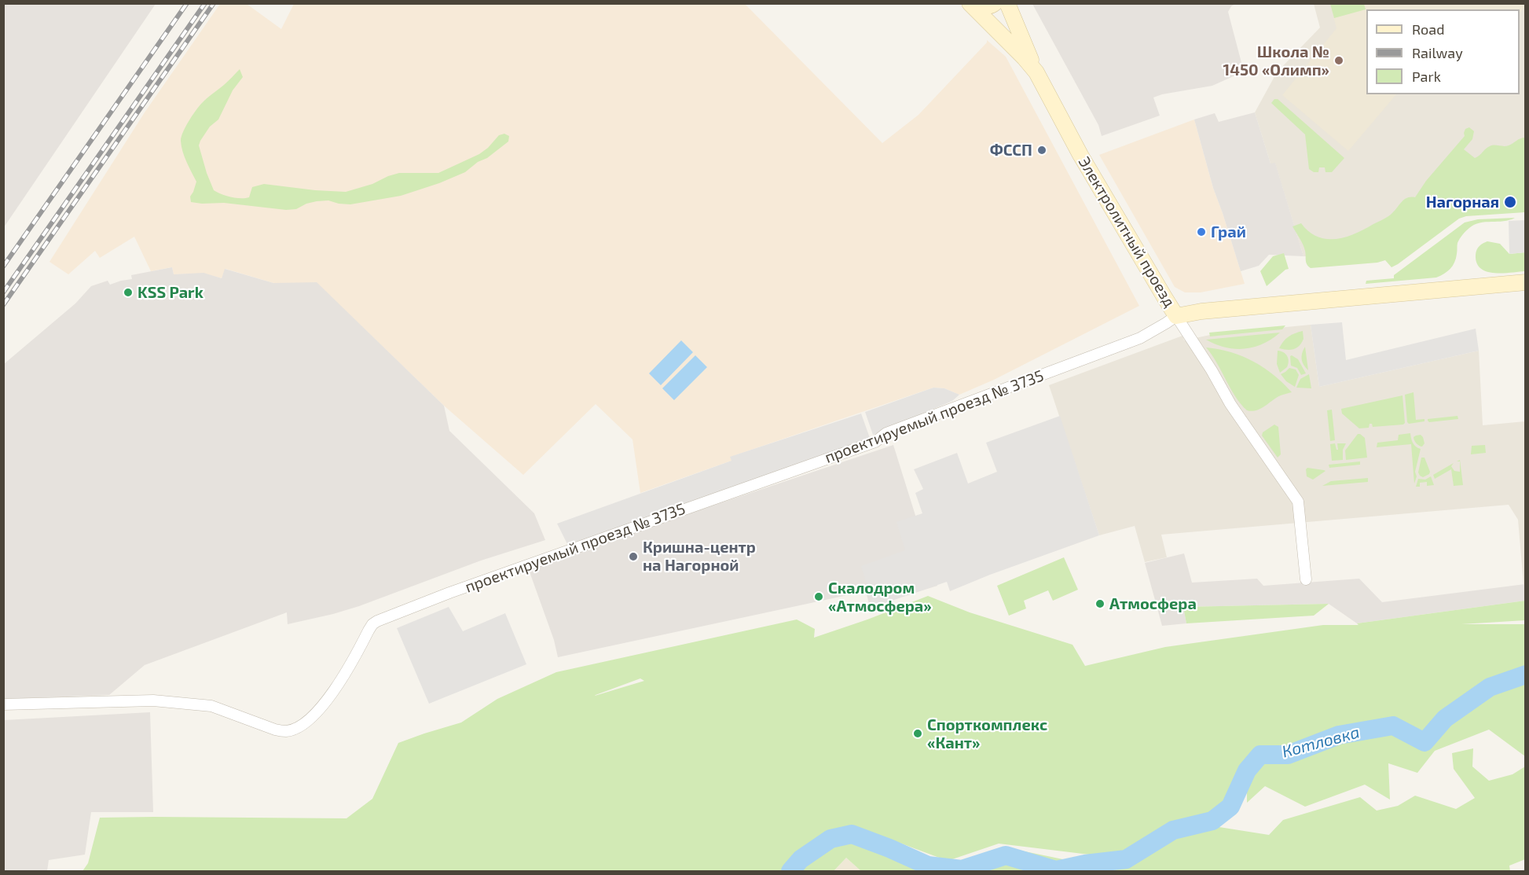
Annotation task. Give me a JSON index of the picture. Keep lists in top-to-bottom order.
{
  "streets": {
    "street": ["Электролитный проезд", "проектируемый проезд № 3735"]
  },
  "crossings": [
    ["Электролитный проезд", "проектируемый проезд № 3735"]
  ],
  "water": ["Котловка"],
  "places": [
    "Школа № 1450 «Олимп»",
    "ФССП",
    "Нагорная",
    "Грай",
    "KSS Park",
    "Кришна-центр на Нагорной",
    "Скалодром «Атмосфера»",
    "Атмосфера",
    "Спорткомплекс «Кант»"
  ],
  "legend": ["Road", "Railway", "Park"]
}
